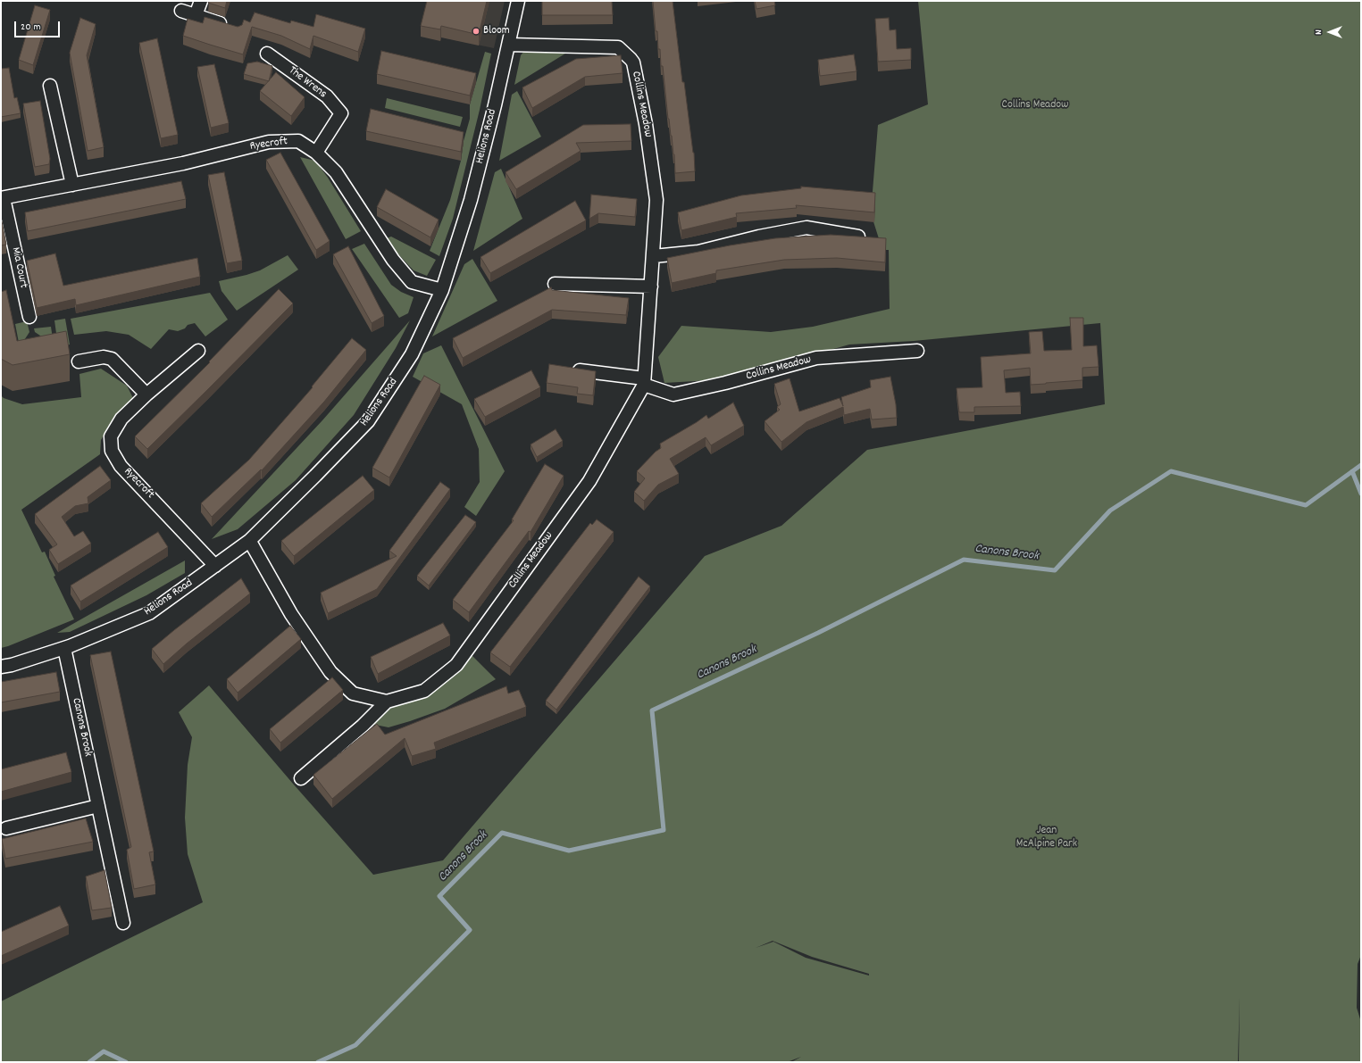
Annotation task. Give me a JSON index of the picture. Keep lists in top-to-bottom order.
{
  "streets": {
    "street": [
      "The Wrens",
      "Collins Meadow",
      "Helions Road",
      "Ryecroft",
      "Mia Court",
      "Canons Brook"
    ]
  },
  "crossings": [
    ["The Wrens", "Ryecroft"],
    ["Collins Meadow", "Helions Road"],
    ["Helions Road", "Ryecroft"],
    ["Helions Road", "Canons Brook"],
    ["Ryecroft", "Mia Court"]
  ],
  "water": ["Canons Brook"],
  "parks": ["Collins Meadow", "Jean McAlpine Park"],
  "places": ["Bloom"],
  "scale_bar": "20 m",
  "north": "left"
}
